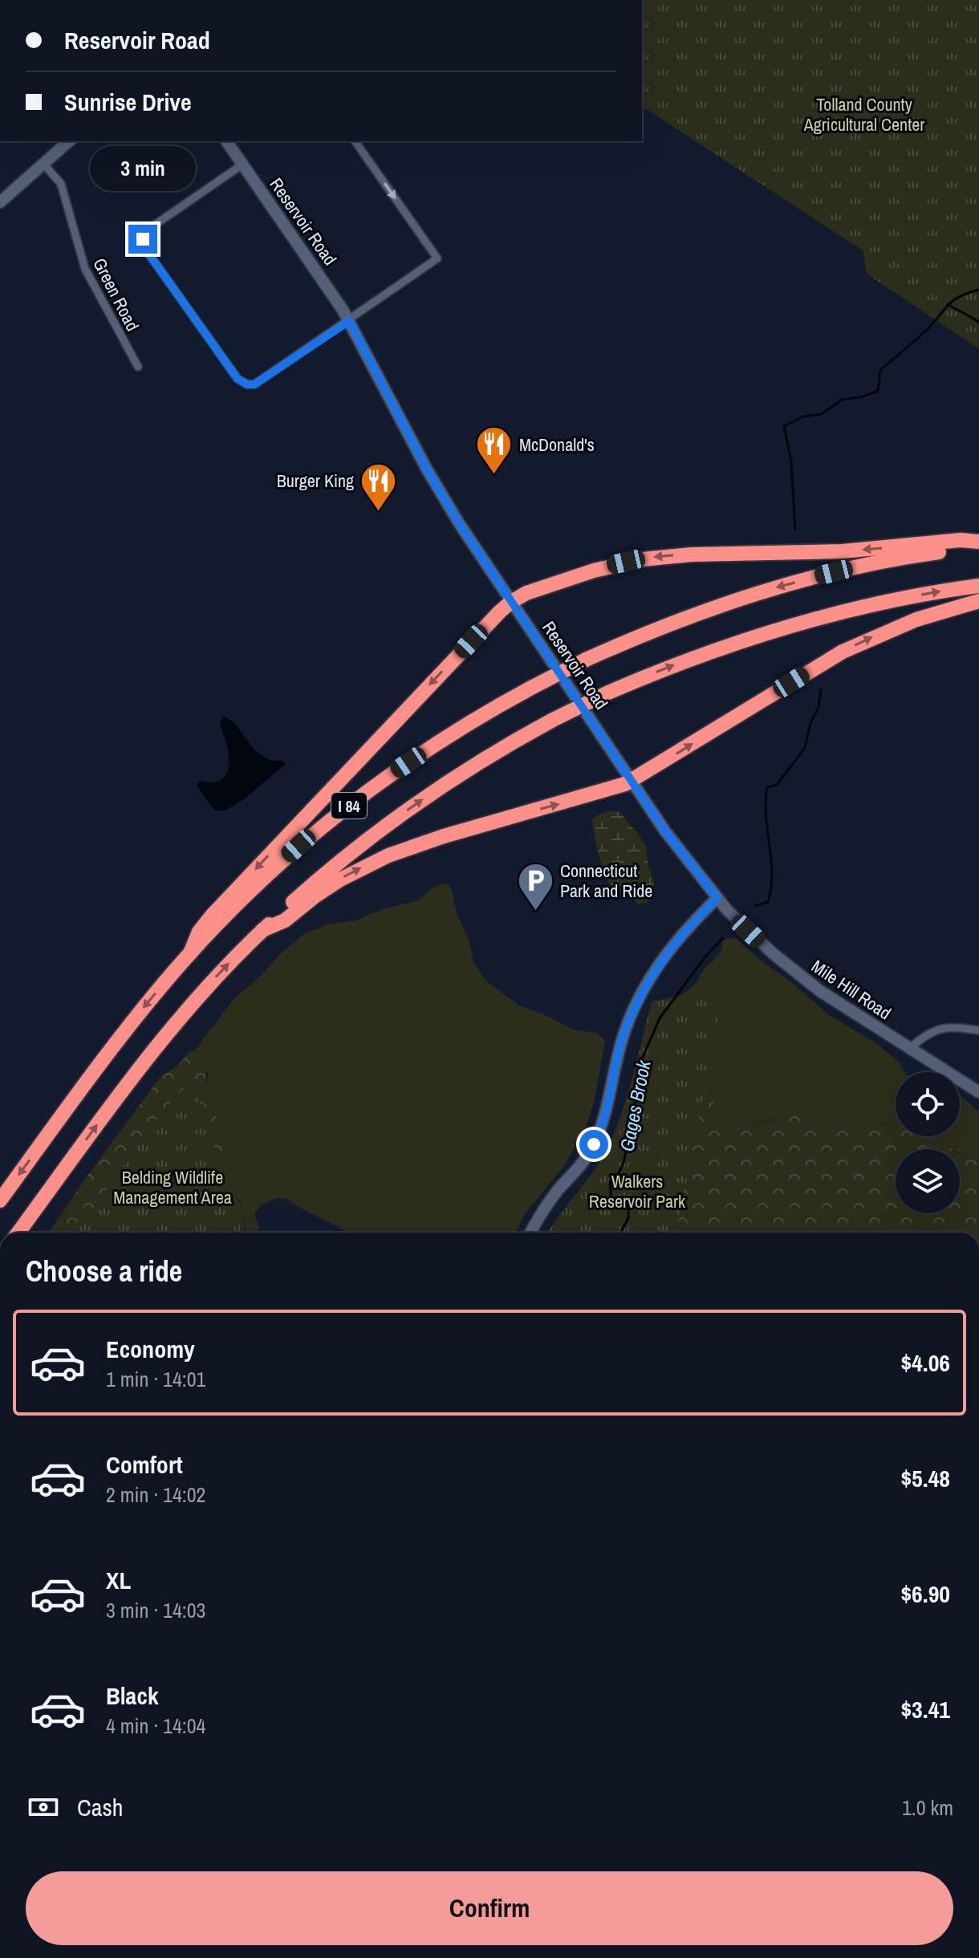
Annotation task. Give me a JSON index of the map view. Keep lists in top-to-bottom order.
{
  "streets": {
    "highway": ["I 84"],
    "main road": ["Reservoir Road", "Mile Hill Road"],
    "street": ["Green Road"]
  },
  "crossings": [
    ["Reservoir Road", "Mile Hill Road"]
  ],
  "water": ["Gages Brook"],
  "parks": ["Tolland County Agricultural Center", "Belding Wildlife Management Area", "Walkers Reservoir Park"],
  "places": {
    "restaurant": ["McDonald's", "Burger King"],
    "parking": ["Connecticut Park and Ride"]
  },
  "page": {
    "banner": ["Reservoir Road", "Sunrise Drive"],
    "bubble": "3 min",
    "heading": "Choose a ride",
    "list": [
      {
        "name": "Economy",
        "note": "1 min · 14:01",
        "value": "$4.06"
      },
      {
        "name": "Comfort",
        "note": "2 min · 14:02",
        "value": "$5.48"
      },
      {
        "name": "XL",
        "note": "3 min · 14:03",
        "value": "$6.90"
      },
      {
        "name": "Black",
        "note": "4 min · 14:04",
        "value": "$3.41"
      }
    ],
    "pay": ["Cash", "1.0 km"],
    "buttons": "Confirm"
  }
}
